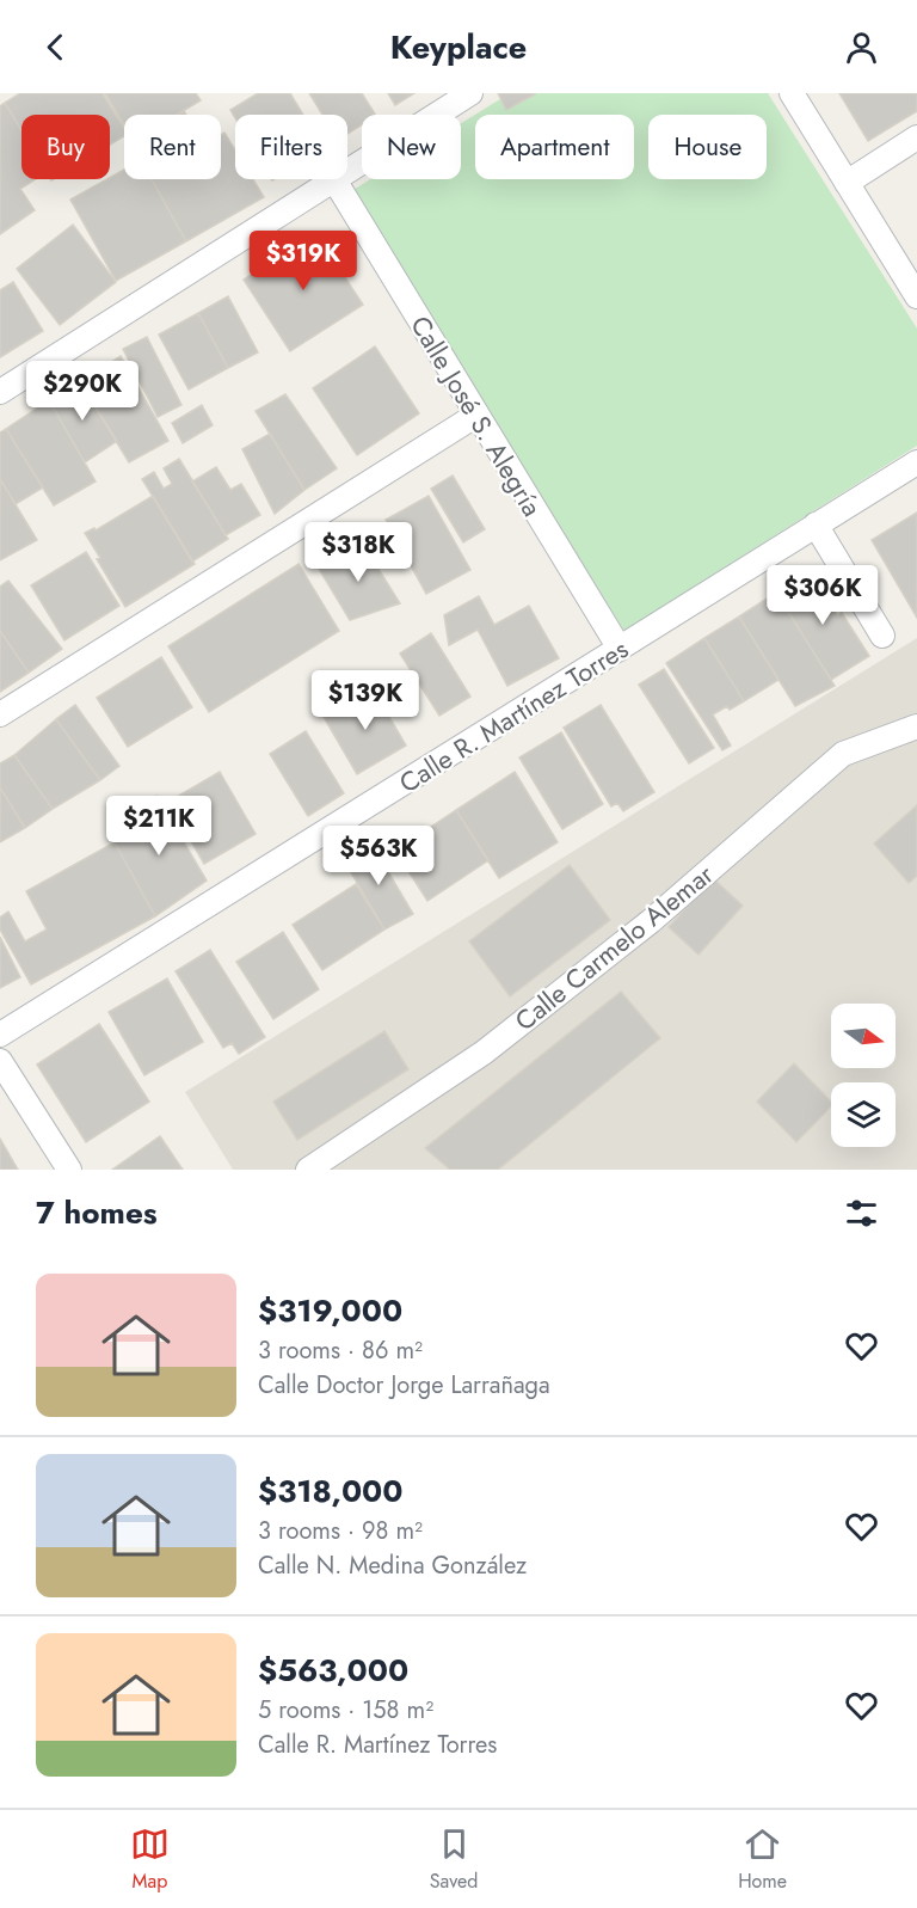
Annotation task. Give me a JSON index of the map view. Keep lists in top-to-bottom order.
{
  "streets": {
    "street": ["Calle José S. Alegría", "Calle R. Martínez Torres", "Calle Carmelo Alemar"]
  },
  "crossings": [
    ["Calle José S. Alegría", "Calle R. Martínez Torres"]
  ],
  "north": "right",
  "page": {
    "header": "Keyplace",
    "chip": [
      "Buy",
      "Rent",
      "Filters",
      "New",
      "Apartment",
      "House"
    ],
    "price": [
      "$319K",
      "$290K",
      "$318K",
      "$306K",
      "$139K",
      "$211K",
      "$563K"
    ],
    "heading": "7 homes",
    "list": [
      {
        "name": "$319,000",
        "note": "3 rooms · 86 m² · Calle Doctor Jorge Larrañaga"
      },
      {
        "name": "$318,000",
        "note": "3 rooms · 98 m² · Calle N. Medina González"
      },
      {
        "name": "$563,000",
        "note": "5 rooms · 158 m² · Calle R. Martínez Torres"
      }
    ],
    "tabs": ["Map", "Saved", "Home"]
  }
}
